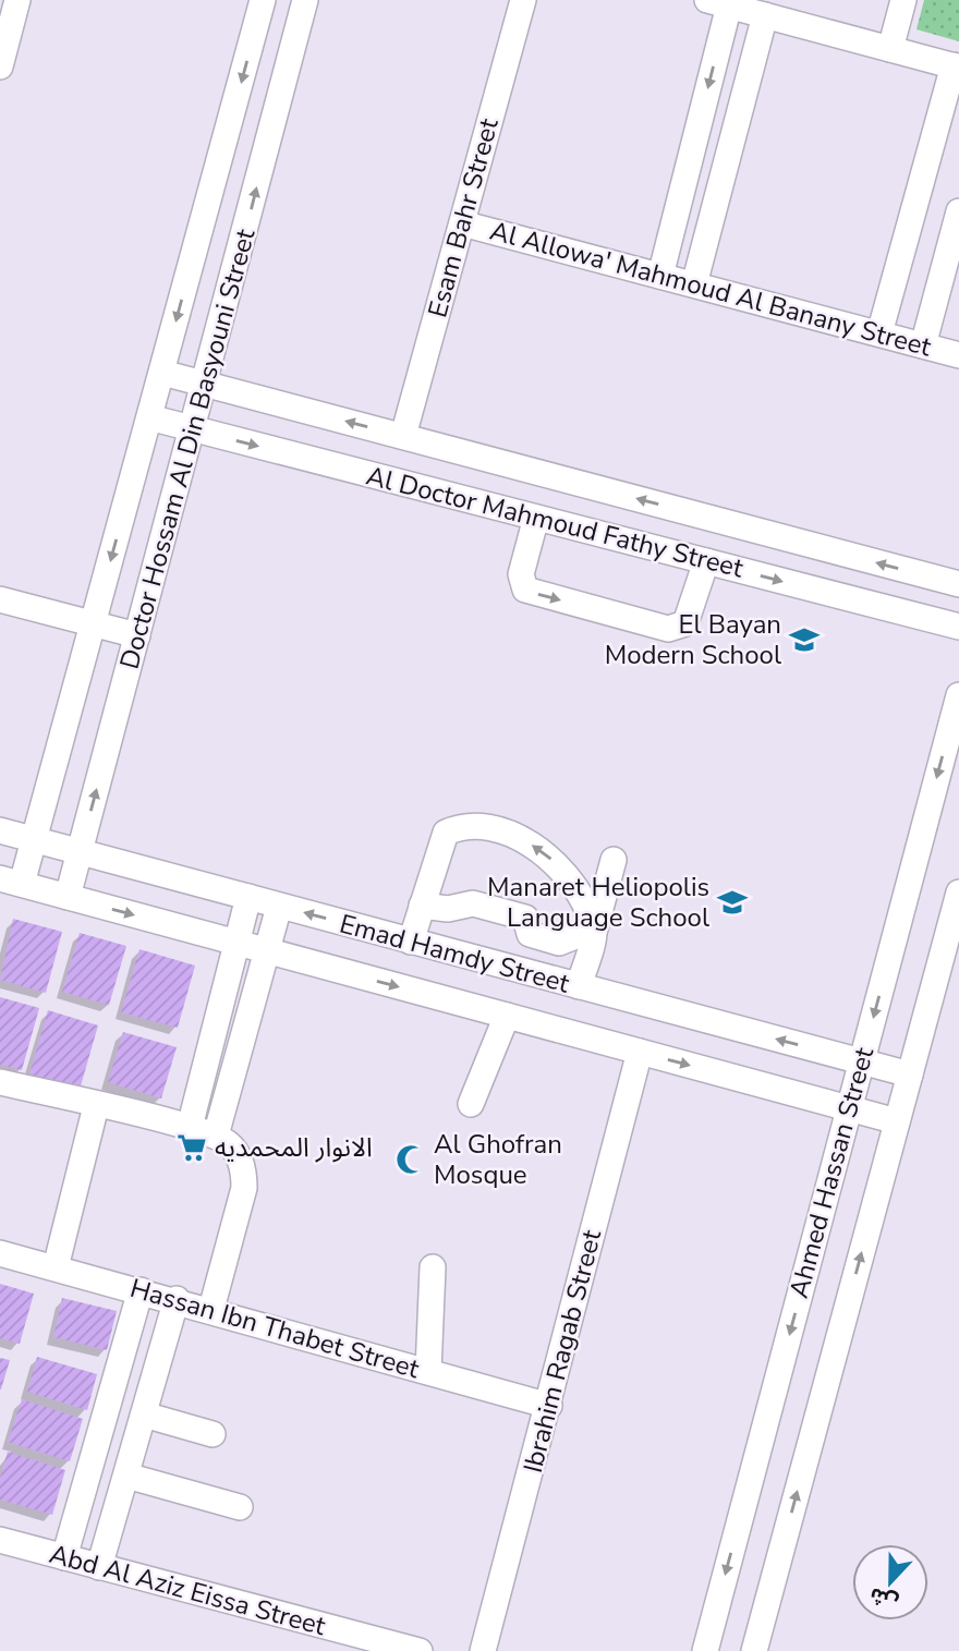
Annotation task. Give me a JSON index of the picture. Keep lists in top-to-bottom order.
{
  "streets": {
    "street": [
      "Esam Bahr Street",
      "Al Allowa' Mahmoud Al Banany Street",
      "Doctor Hossam Al Din Basyouni Street",
      "Al Doctor Mahmoud Fathy Street",
      "Emad Hamdy Street",
      "Ahmed Hassan Street",
      "Hassan Ibn Thabet Street",
      "Ibrahim Ragab Street",
      "Abd Al Aziz Eissa Street"
    ]
  },
  "crossings": [
    ["Esam Bahr Street", "Al Allowa' Mahmoud Al Banany Street"],
    ["Esam Bahr Street", "Al Doctor Mahmoud Fathy Street"],
    ["Doctor Hossam Al Din Basyouni Street", "Al Doctor Mahmoud Fathy Street"],
    ["Doctor Hossam Al Din Basyouni Street", "Emad Hamdy Street"],
    ["Emad Hamdy Street", "Ahmed Hassan Street"],
    ["Emad Hamdy Street", "Ibrahim Ragab Street"],
    ["Hassan Ibn Thabet Street", "Ibrahim Ragab Street"]
  ],
  "places": {
    "school or university": ["El Bayan Modern School", "Manaret Heliopolis Language School"],
    "supermarket": ["الانوار المحمديه"],
    "mosque": ["Al Ghofran Mosque"]
  },
  "north": "bottom"
}
